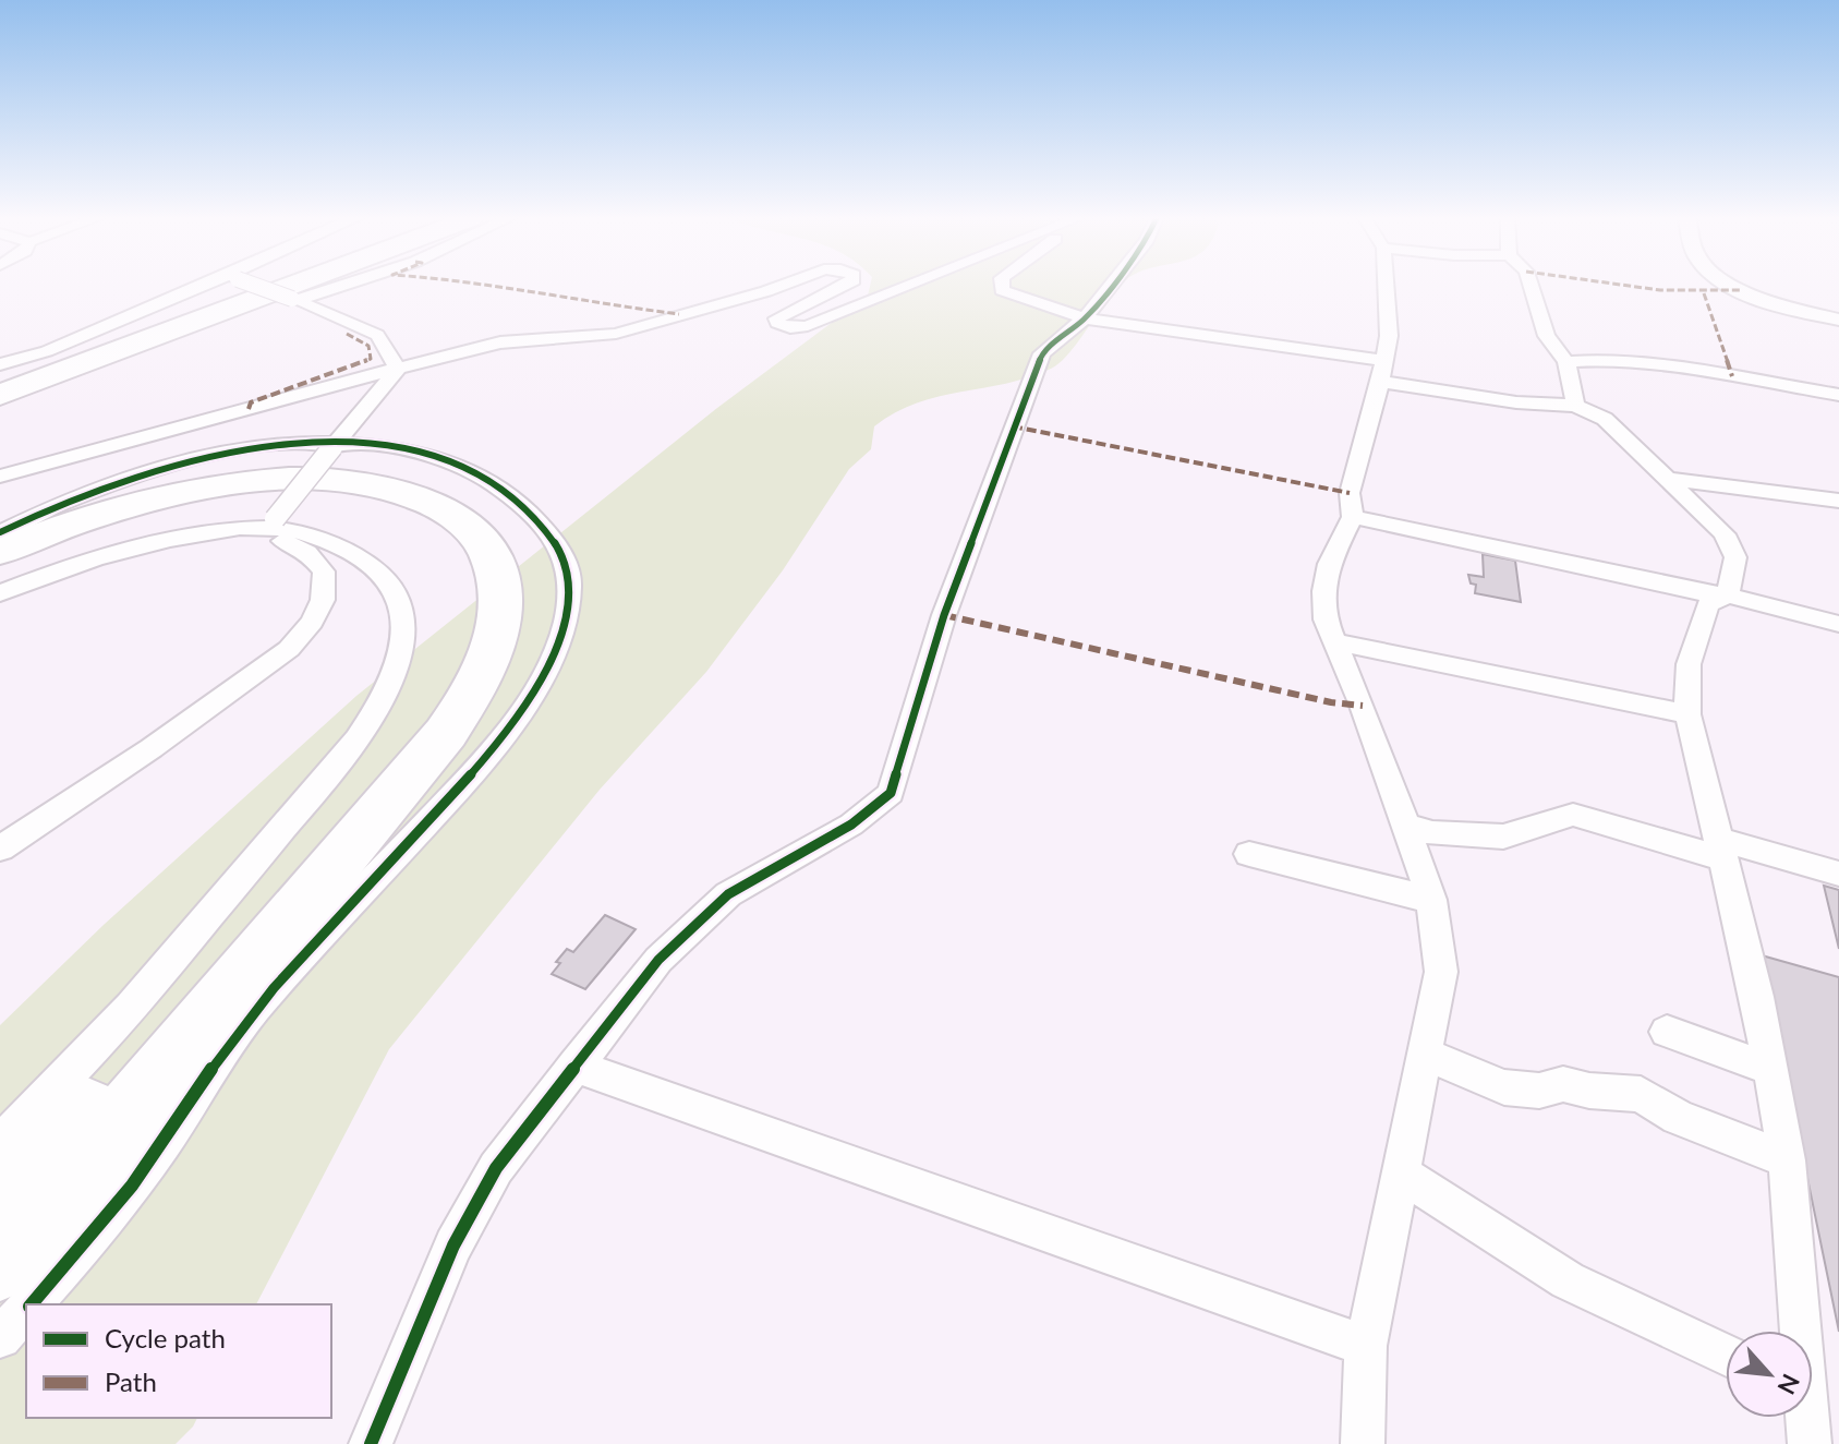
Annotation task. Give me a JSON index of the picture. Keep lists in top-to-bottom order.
{
  "legend": ["Cycle path", "Path"],
  "north": "bottom right"
}
